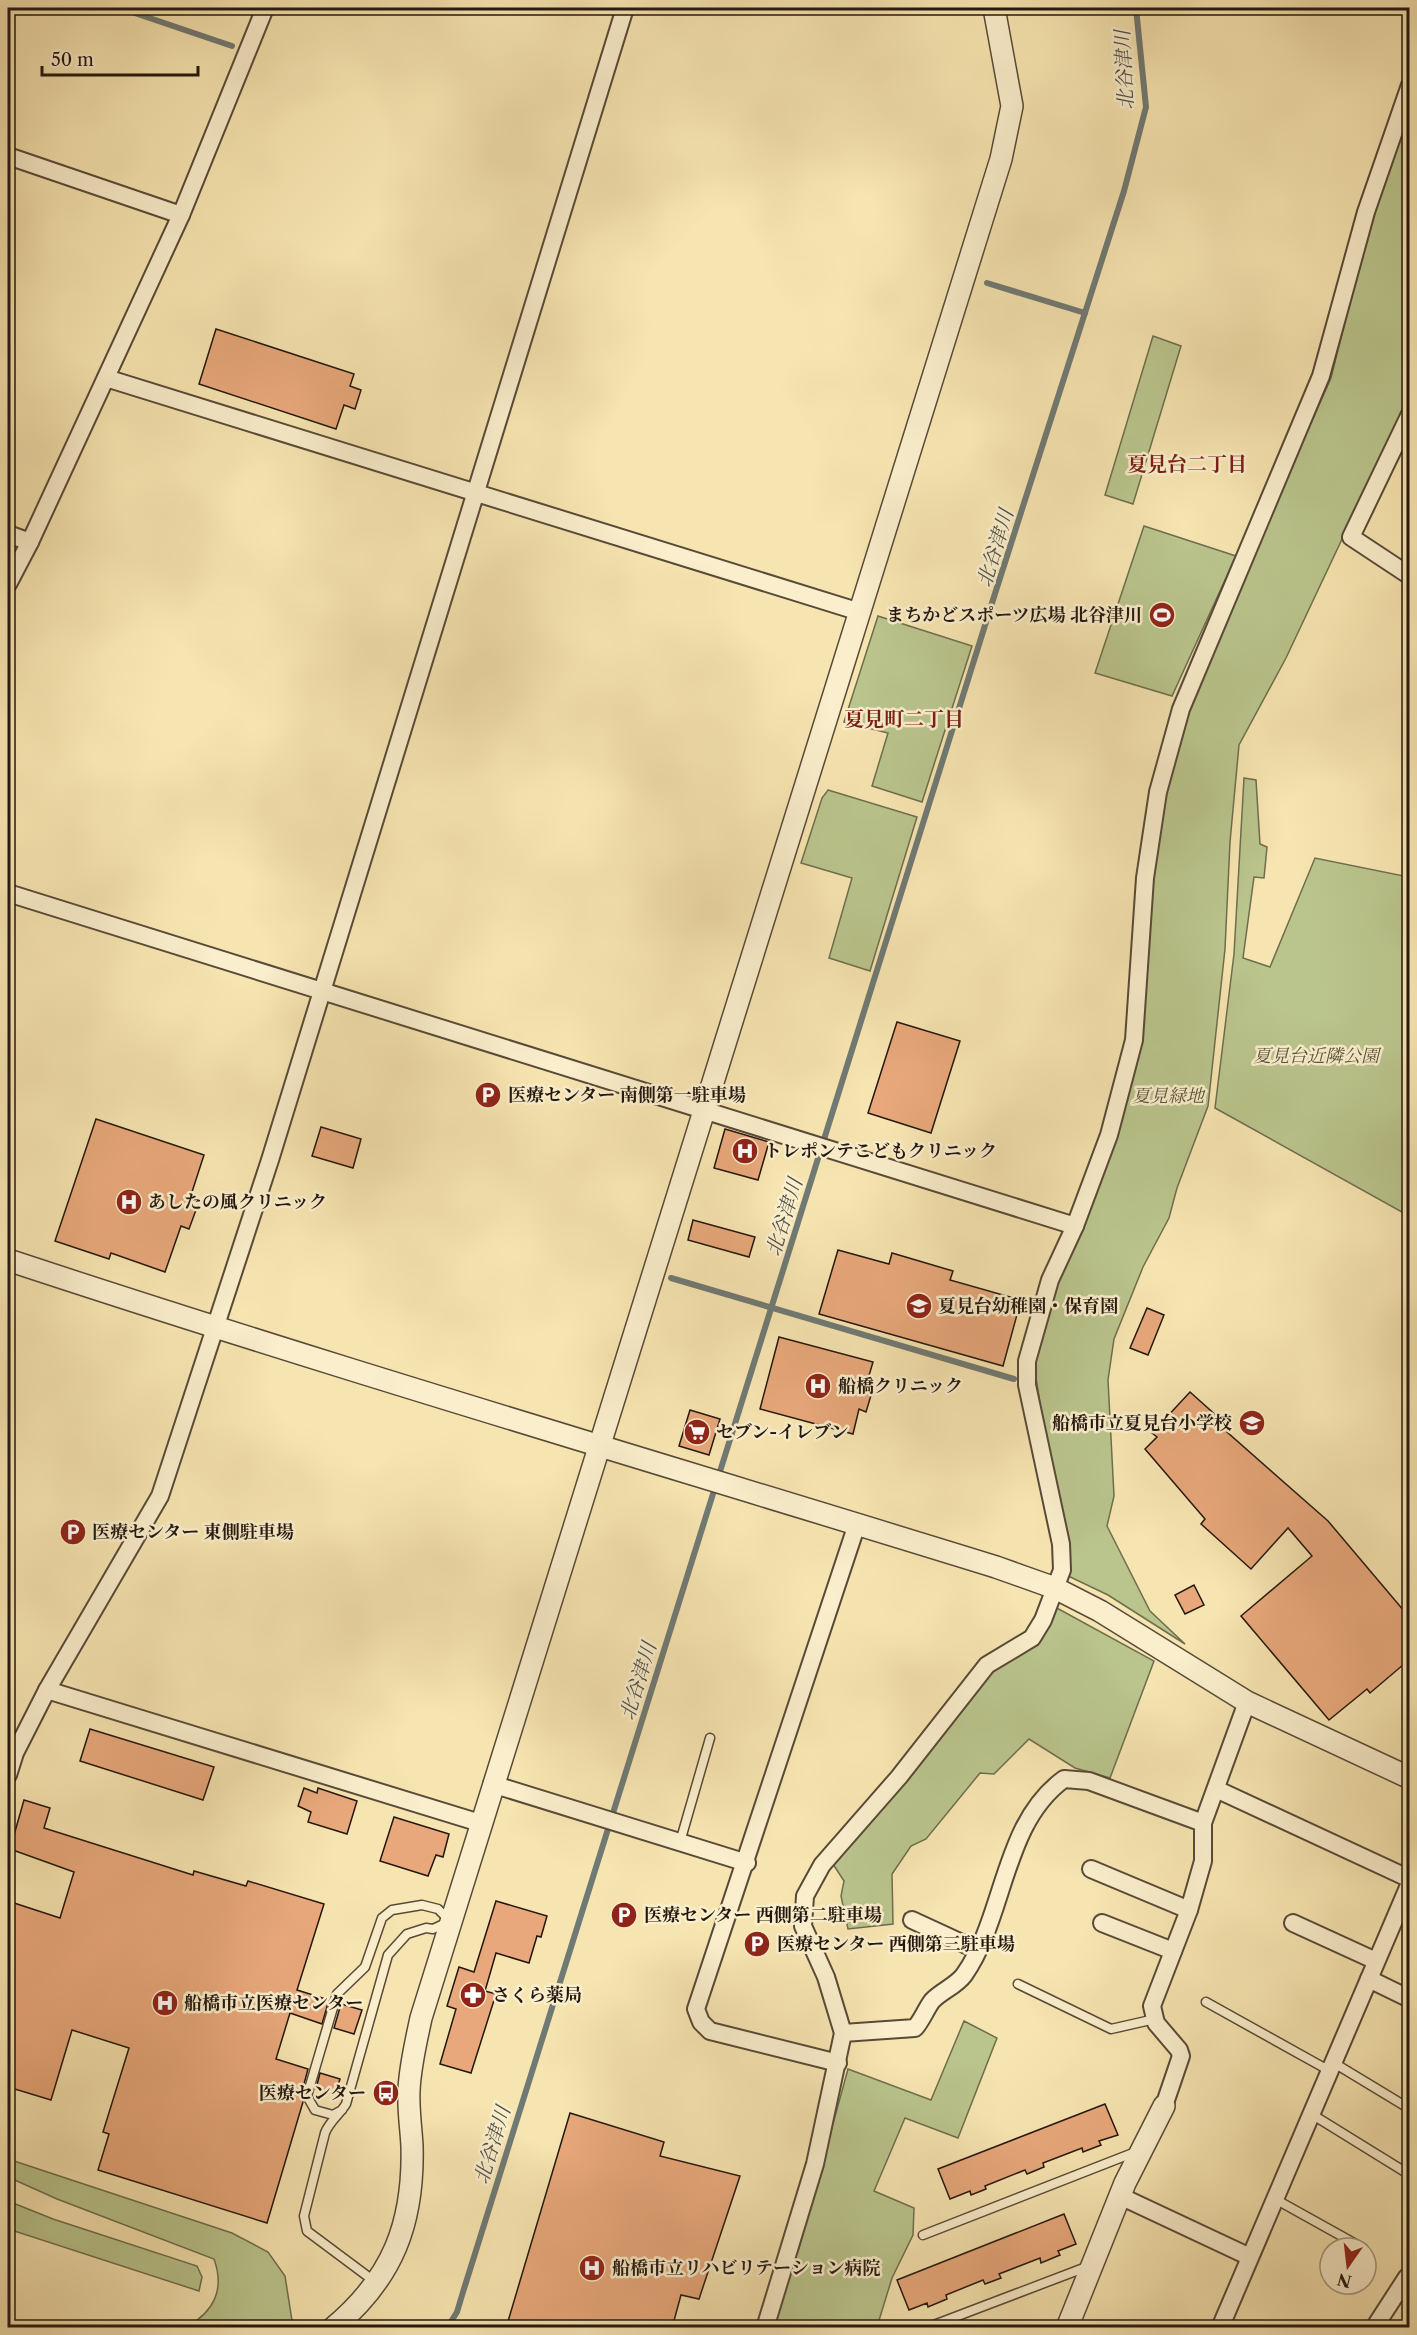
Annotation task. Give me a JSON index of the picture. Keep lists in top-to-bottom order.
{
  "districts": ["夏見台二丁目", "夏見町二丁目"],
  "water": ["北谷津川"],
  "parks": ["夏見台近隣公園", "夏見緑地"],
  "places": {
    "sports": ["まちかどスポーツ広場 北谷津川"],
    "parking": [
      "医療センター 南側第一駐車場",
      "医療センター 東側駐車場",
      "医療センター 西側第二駐車場",
      "医療センター 西側第三駐車場"
    ],
    "hospital": [
      "トレポンテこどもクリニック",
      "あしたの風クリニック",
      "船橋クリニック",
      "船橋市立医療センター",
      "船橋市立リハビリテーション病院"
    ],
    "school or university": ["夏見台幼稚園・保育園", "船橋市立夏見台小学校"],
    "supermarket": ["セブン-イレブン"],
    "pharmacy": ["さくら薬局"],
    "bus stop": ["医療センター"]
  },
  "scale_bar": "50 m",
  "north": "bottom"
}
